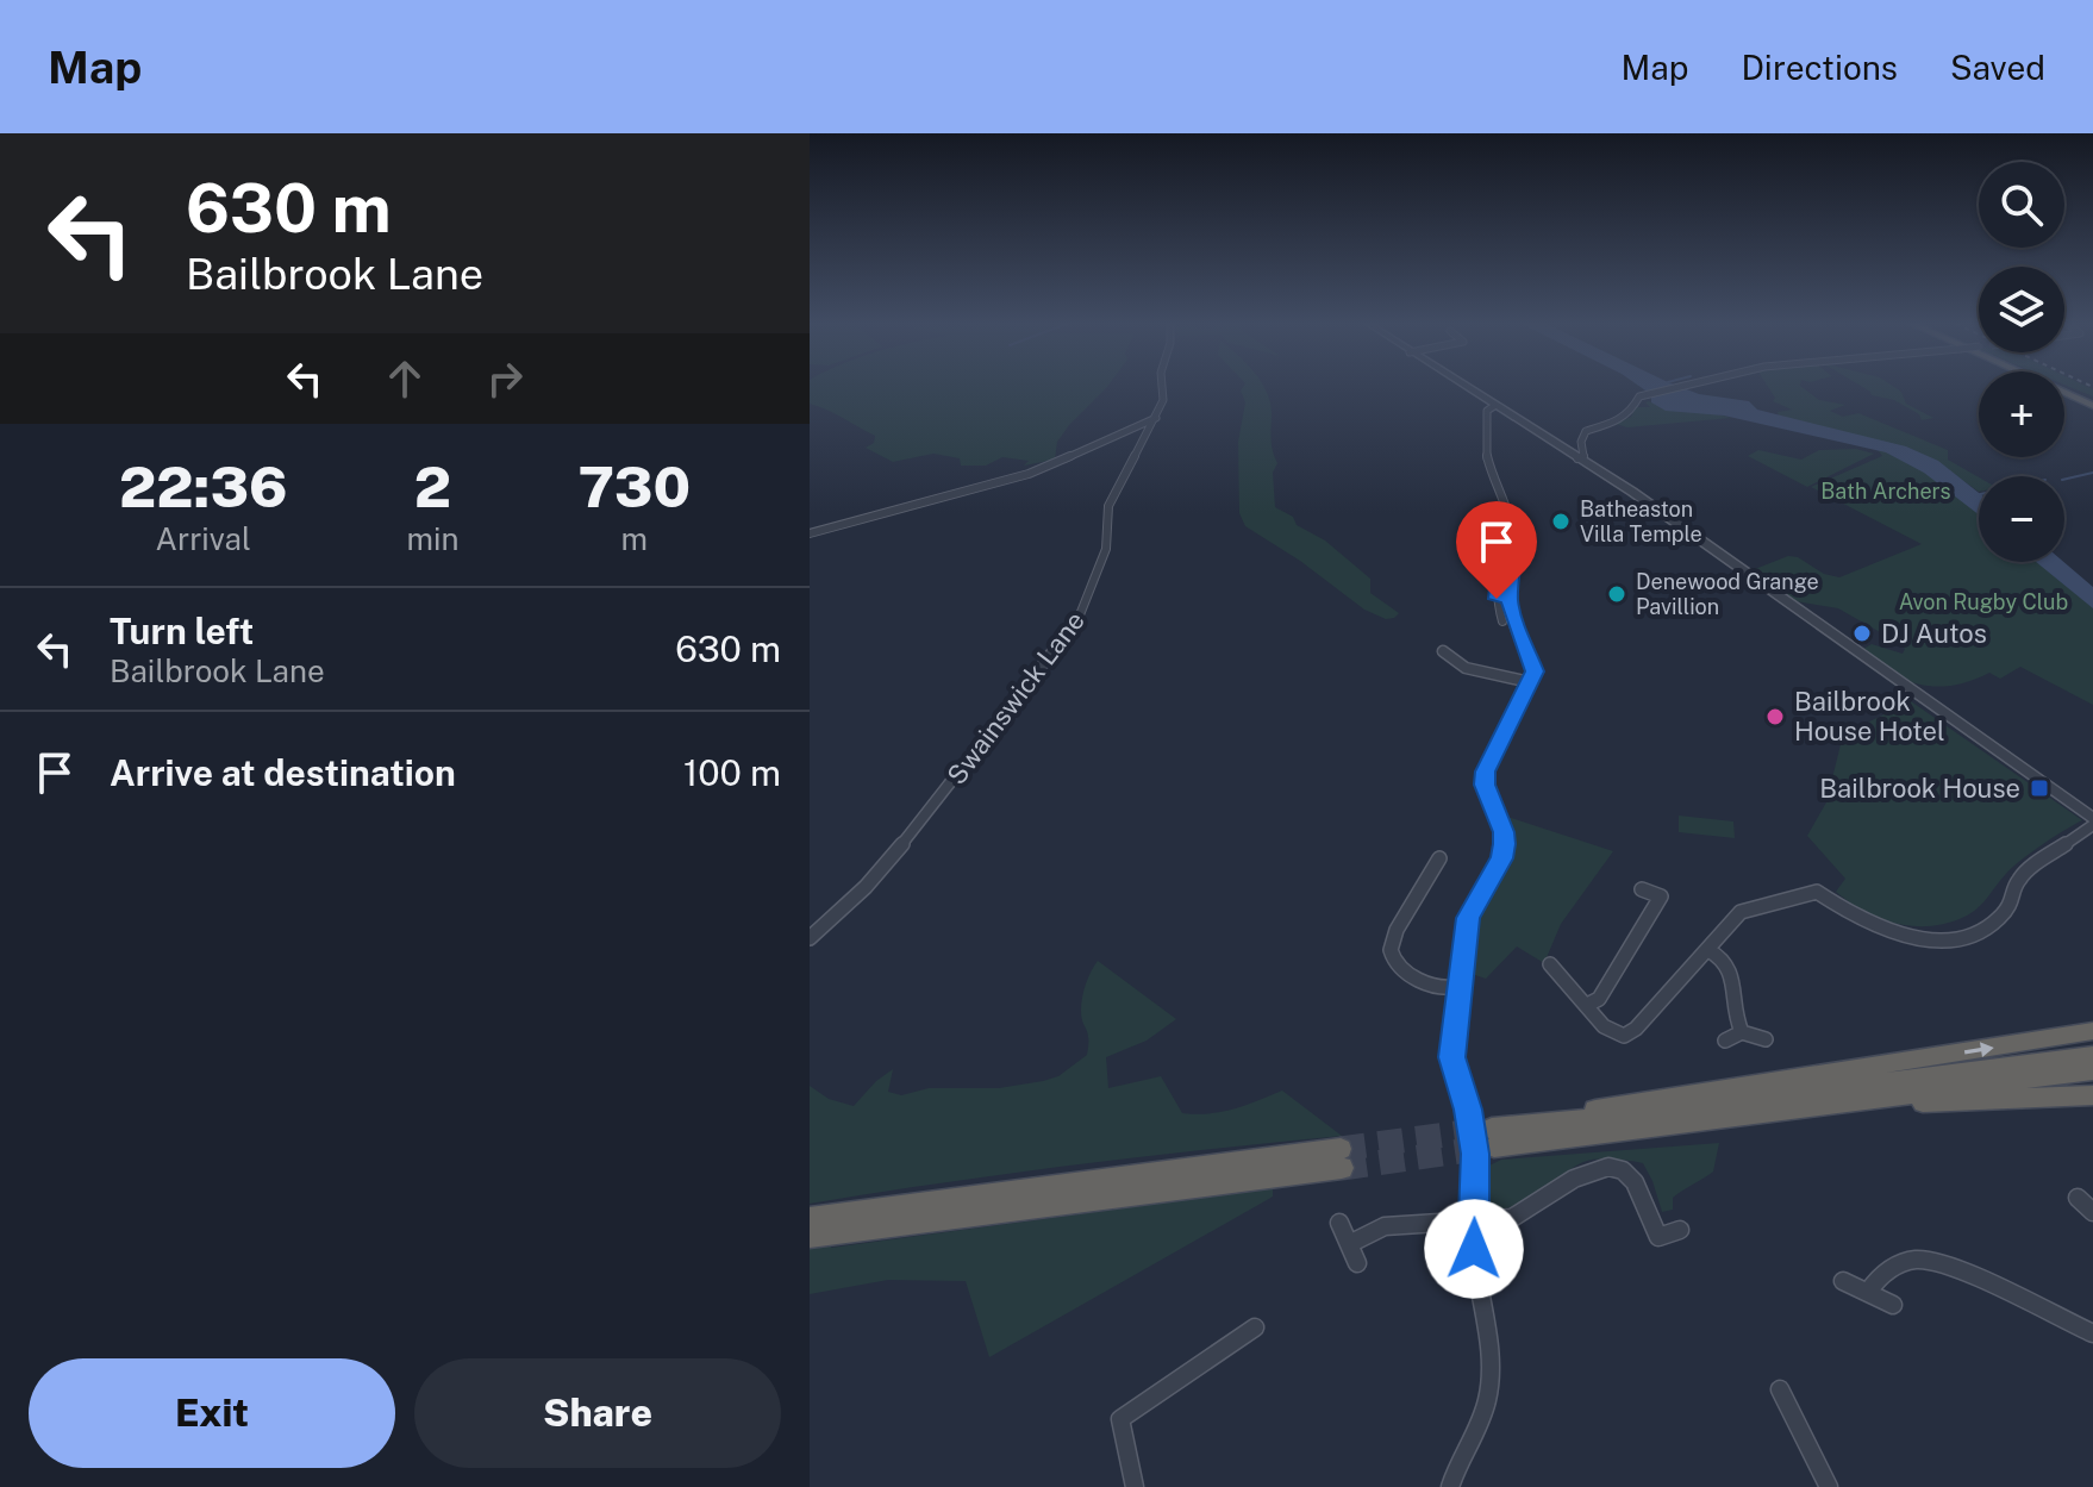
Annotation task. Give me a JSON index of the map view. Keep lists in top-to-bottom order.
{
  "streets": {
    "street": ["Swainswick Lane"]
  },
  "parks": ["Bath Archers", "Avon Rugby Club"],
  "places": {
    "other": [
      "Batheaston Villa Temple",
      "Denewood Grange Pavillion",
      "DJ Autos",
      "Bailbrook House Hotel"
    ],
    "transit": ["Bailbrook House"]
  },
  "page": {
    "header": "Map",
    "nav": ["Map", "Directions", "Saved"],
    "turn": ["630 m", "Bailbrook Lane"],
    "map_buttons": ["+", "−"],
    "eta": [
      "22:36",
      "Arrival",
      "2",
      "min",
      "730",
      "m"
    ],
    "list": [
      {
        "name": "Turn left",
        "note": "Bailbrook Lane",
        "value": "630 m"
      },
      {
        "name": "Arrive at destination",
        "value": "100 m"
      }
    ],
    "buttons": ["Exit", "Share"]
  }
}
